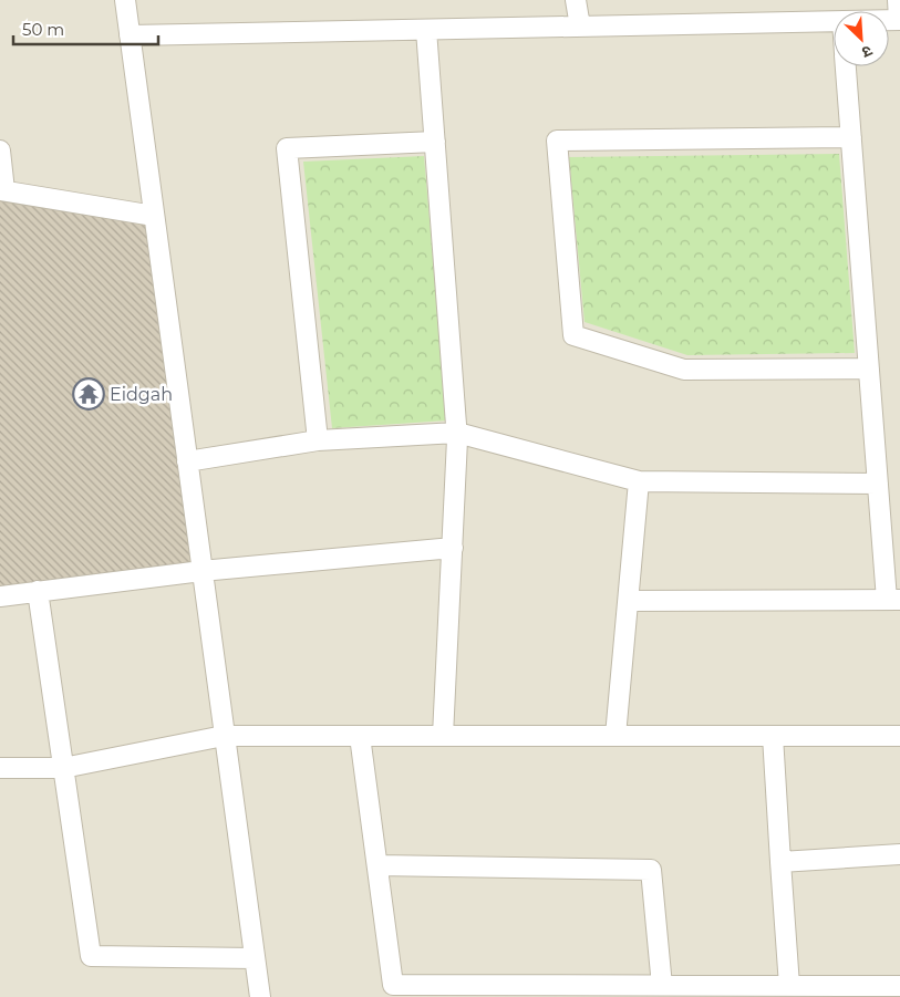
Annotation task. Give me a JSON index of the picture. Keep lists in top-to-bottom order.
{
  "places": {
    "temple": ["Eidgah"]
  },
  "scale_bar": "50 m",
  "north": "bottom right"
}
